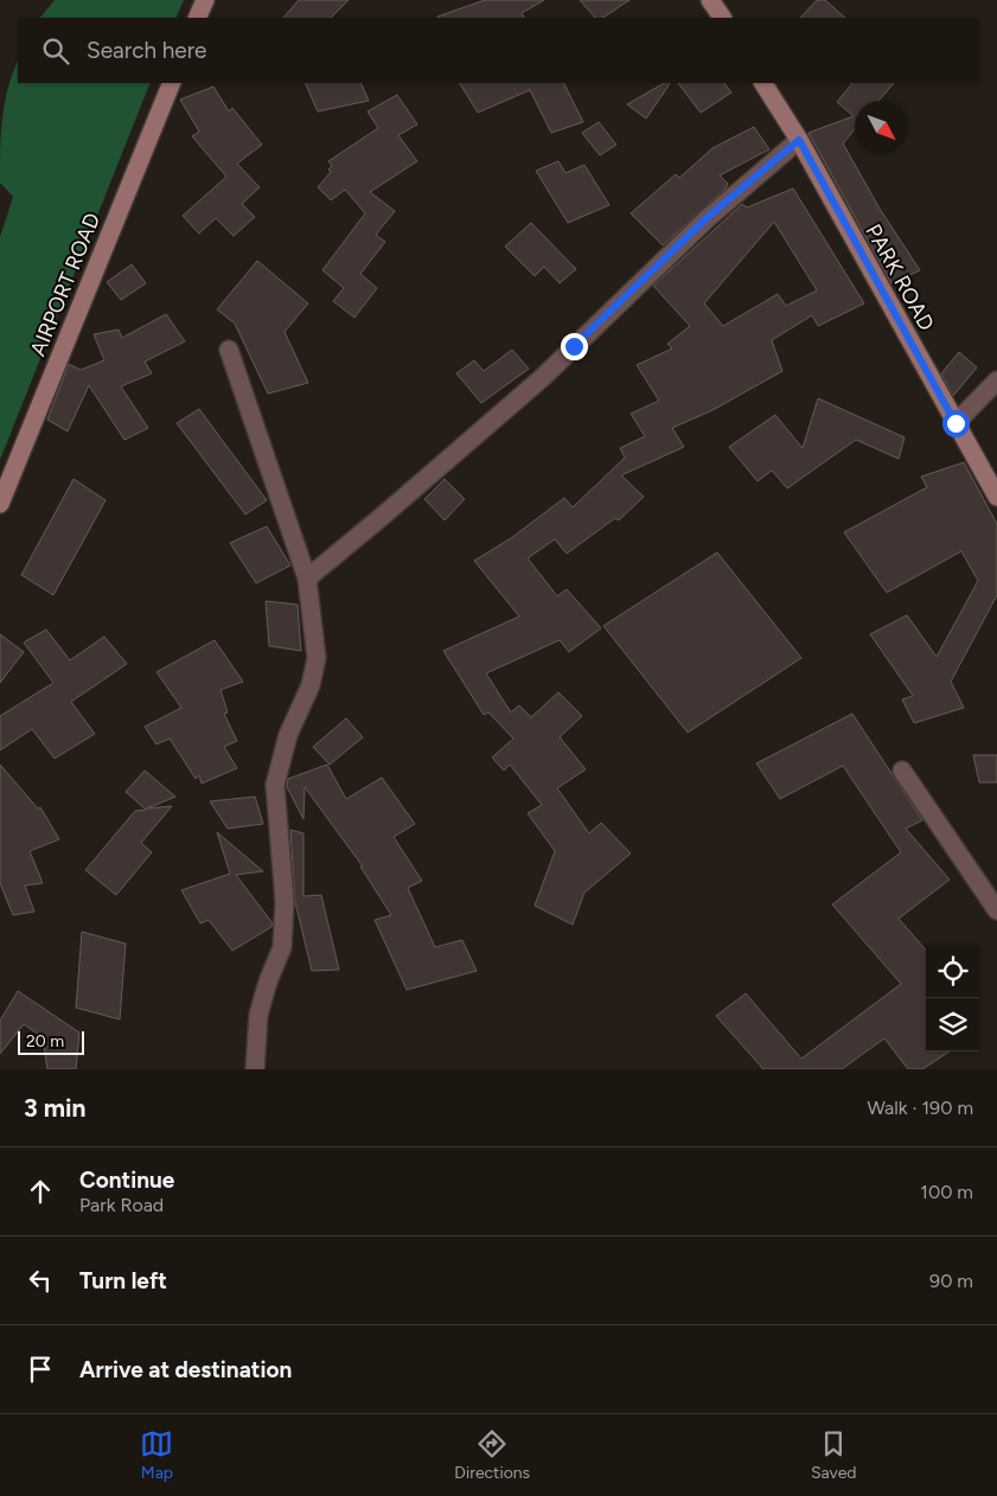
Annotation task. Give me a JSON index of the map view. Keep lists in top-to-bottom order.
{
  "streets": {
    "main road": ["PARK ROAD", "AIRPORT ROAD"]
  },
  "scale_bar": "20 m",
  "north": "bottom right",
  "page": {
    "search": "Search here",
    "scale": "20 m",
    "heading": ["3 min", "Walk · 190 m"],
    "list": [
      ["Continue", "Park Road", "100 m"],
      ["Turn left", "90 m"],
      "Arrive at destination"
    ],
    "nav": ["Map", "Directions", "Saved"]
  }
}
